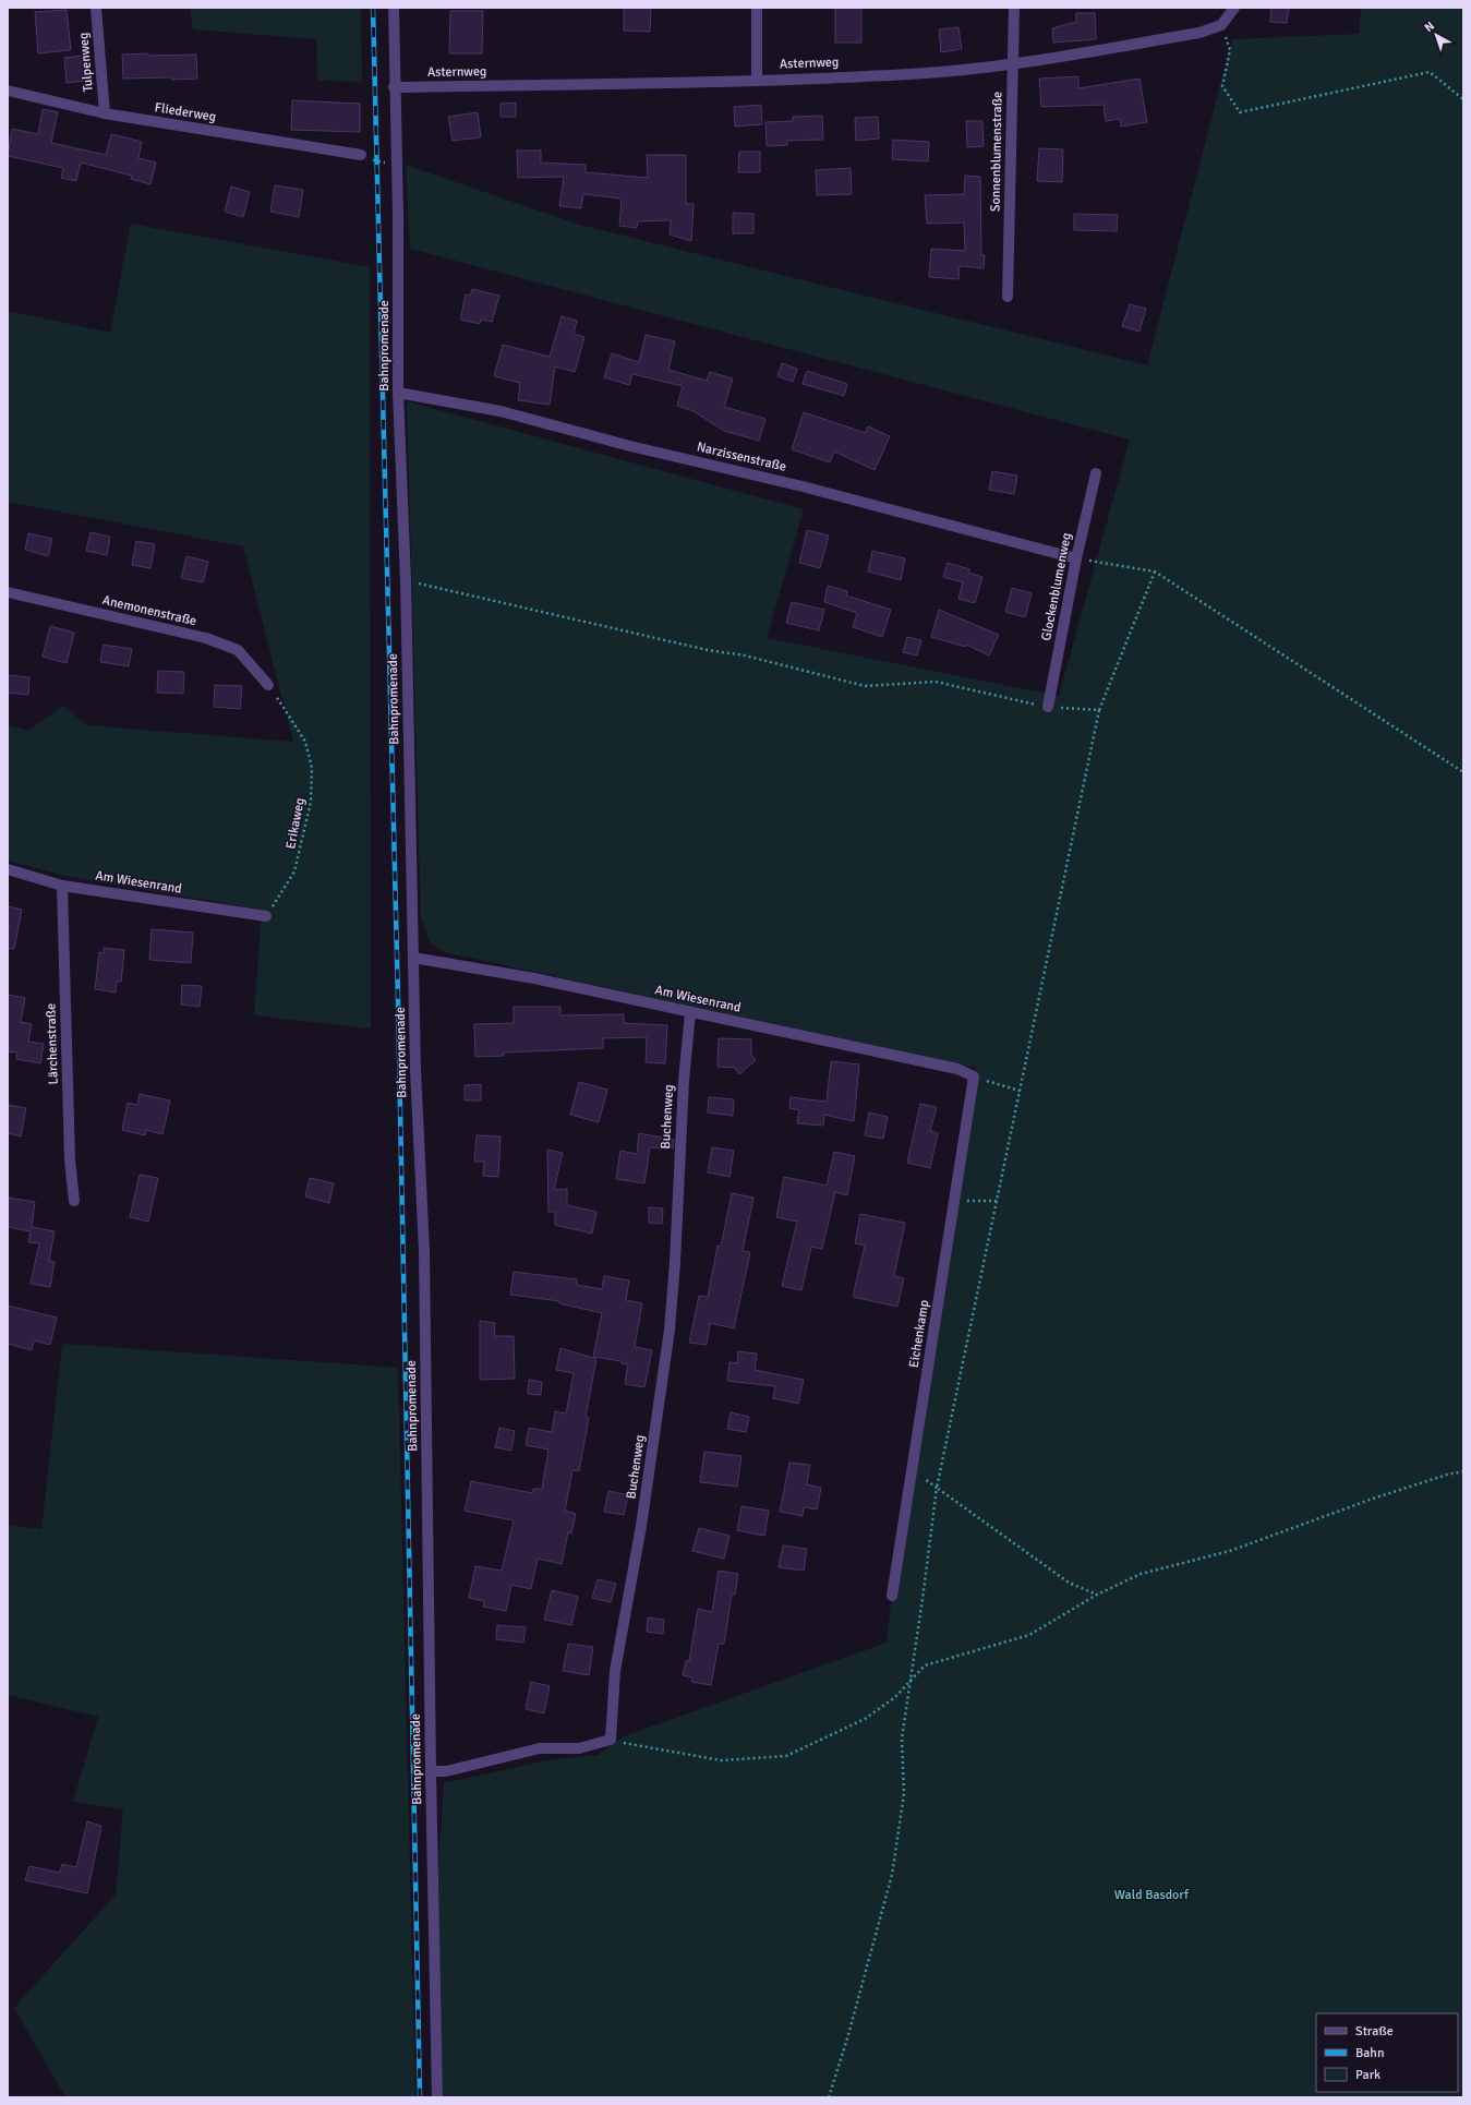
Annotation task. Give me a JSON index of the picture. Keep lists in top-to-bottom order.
{
  "streets": {
    "street": [
      "Tulpenweg",
      "Asternweg",
      "Fliederweg",
      "Sonnenblumenstraße",
      "Bahnpromenade",
      "Narzissenstraße",
      "Glockenblumenweg",
      "Anemonenstraße",
      "Am Wiesenrand",
      "Lärchenstraße",
      "Buchenweg",
      "Eichenkamp"
    ],
    "path": ["Erikaweg"]
  },
  "crossings": [
    ["Tulpenweg", "Fliederweg"],
    ["Asternweg", "Sonnenblumenstraße"],
    ["Asternweg", "Bahnpromenade"],
    ["Bahnpromenade", "Narzissenstraße"],
    ["Bahnpromenade", "Am Wiesenrand"],
    ["Narzissenstraße", "Glockenblumenweg"],
    ["Anemonenstraße", "Erikaweg"],
    ["Erikaweg", "Am Wiesenrand"],
    ["Am Wiesenrand", "Lärchenstraße"],
    ["Am Wiesenrand", "Buchenweg"],
    ["Am Wiesenrand", "Eichenkamp"]
  ],
  "parks": ["Wald Basdorf"],
  "legend": ["Straße", "Bahn", "Park"],
  "north": "top left"
}
